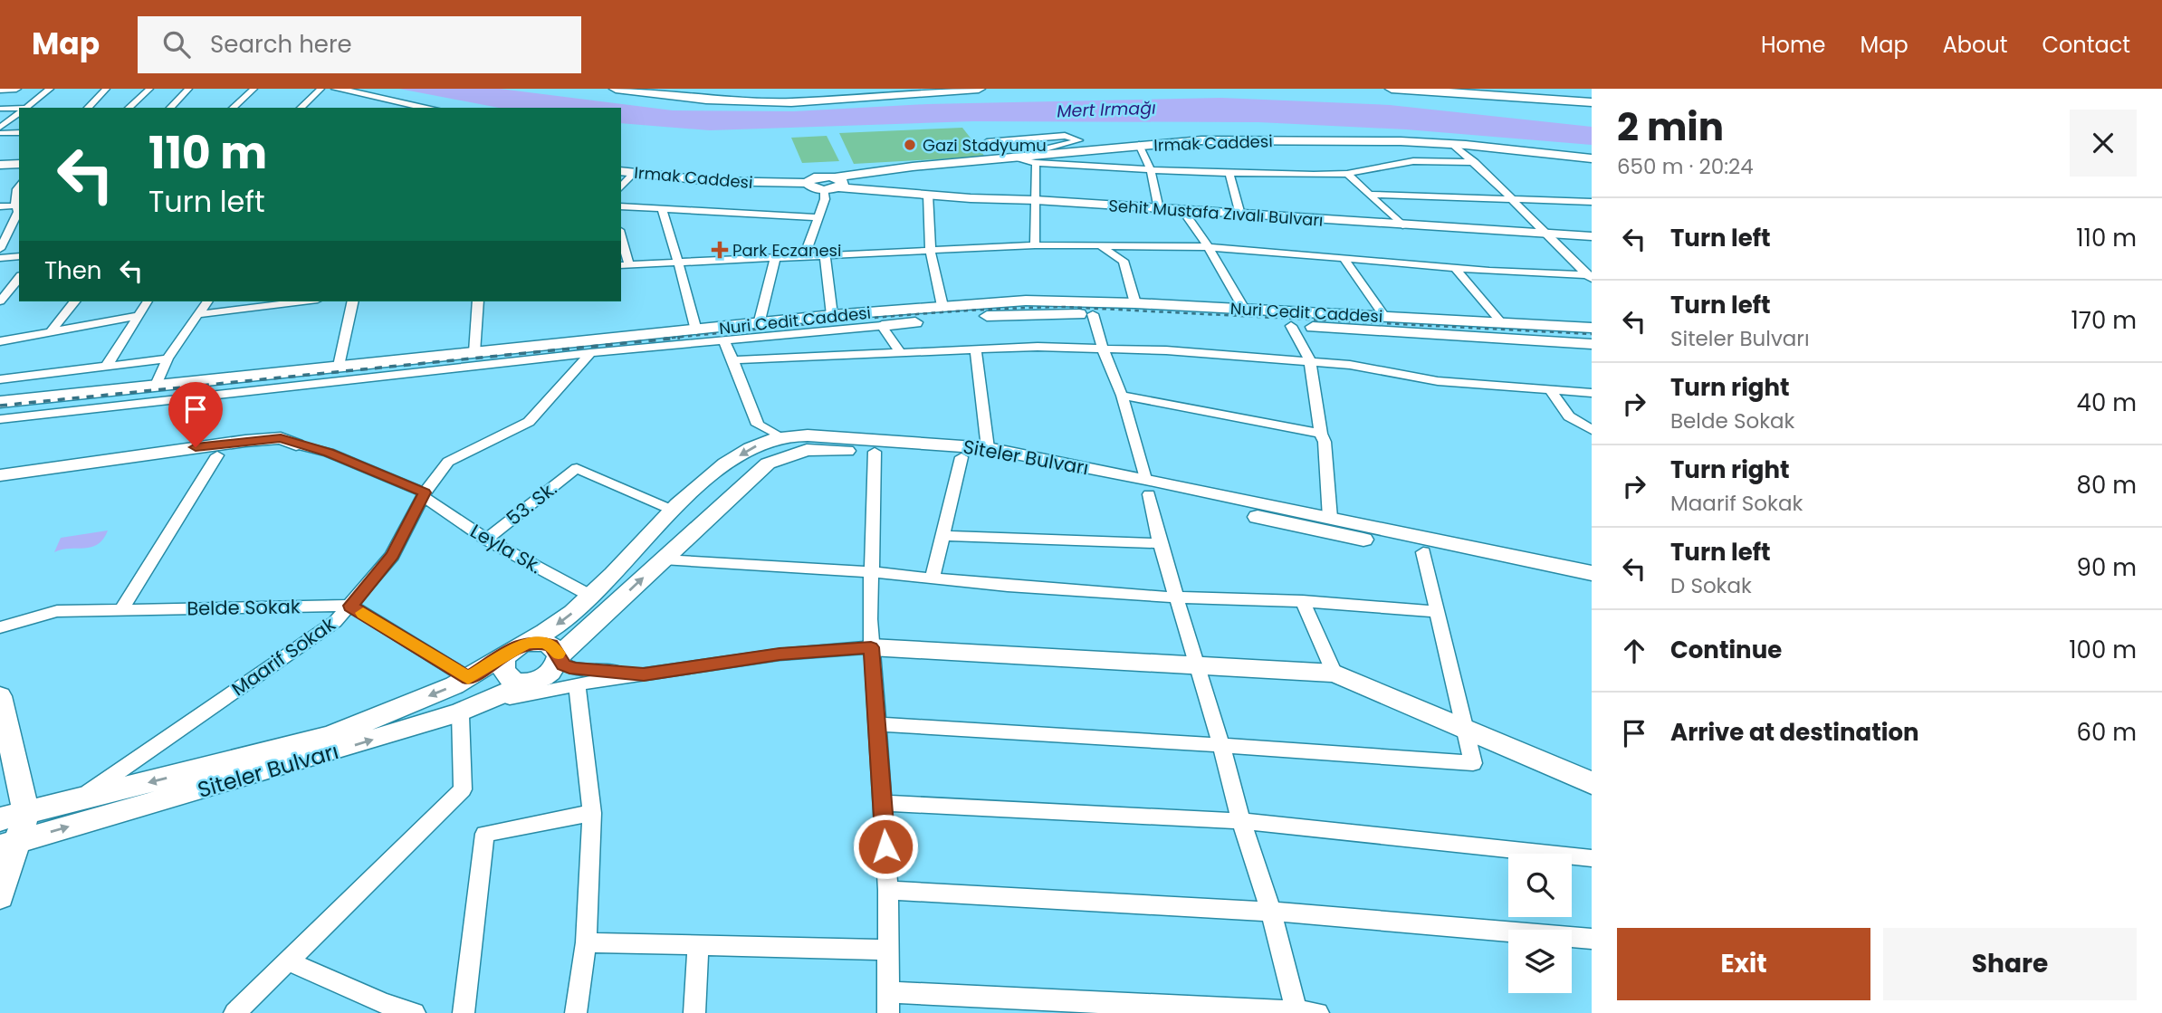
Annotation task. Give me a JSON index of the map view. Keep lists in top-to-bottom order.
{
  "streets": {
    "street": [
      "Irmak Caddesi",
      "Sehit Mustafa Zıvalı Bulvarı",
      "Nuri Cedit Caddesi",
      "Siteler Bulvarı",
      "53. Sk.",
      "Leyla Sk.",
      "Belde Sokak",
      "Maarif Sokak"
    ]
  },
  "crossings": [
    ["Irmak Caddesi", "Sehit Mustafa Zıvalı Bulvarı"],
    ["Siteler Bulvarı", "53. Sk."],
    ["Siteler Bulvarı", "Leyla Sk."],
    ["Siteler Bulvarı", "Maarif Sokak"],
    ["53. Sk.", "Leyla Sk."],
    ["Leyla Sk.", "Maarif Sokak"],
    ["Belde Sokak", "Maarif Sokak"]
  ],
  "water": ["Mert Irmağı"],
  "places": {
    "other": ["Gazi Stadyumu"],
    "health": ["Park Eczanesi"]
  },
  "page": {
    "header": "Map",
    "search": "Search here",
    "nav": [
      "Home",
      "Map",
      "About",
      "Contact"
    ],
    "heading": ["2 min", "650 m · 20:24"],
    "turn": ["110 m", "Turn left"],
    "list": [
      {
        "name": "Turn left",
        "value": "110 m"
      },
      {
        "name": "Turn left",
        "note": "Siteler Bulvarı",
        "value": "170 m"
      },
      {
        "name": "Turn right",
        "note": "Belde Sokak",
        "value": "40 m"
      },
      {
        "name": "Turn right",
        "note": "Maarif Sokak",
        "value": "80 m"
      },
      {
        "name": "Turn left",
        "note": "D Sokak",
        "value": "90 m"
      },
      {
        "name": "Continue",
        "value": "100 m"
      },
      {
        "name": "Arrive at destination",
        "value": "60 m"
      }
    ],
    "then": "Then",
    "buttons": ["Exit", "Share"]
  }
}
